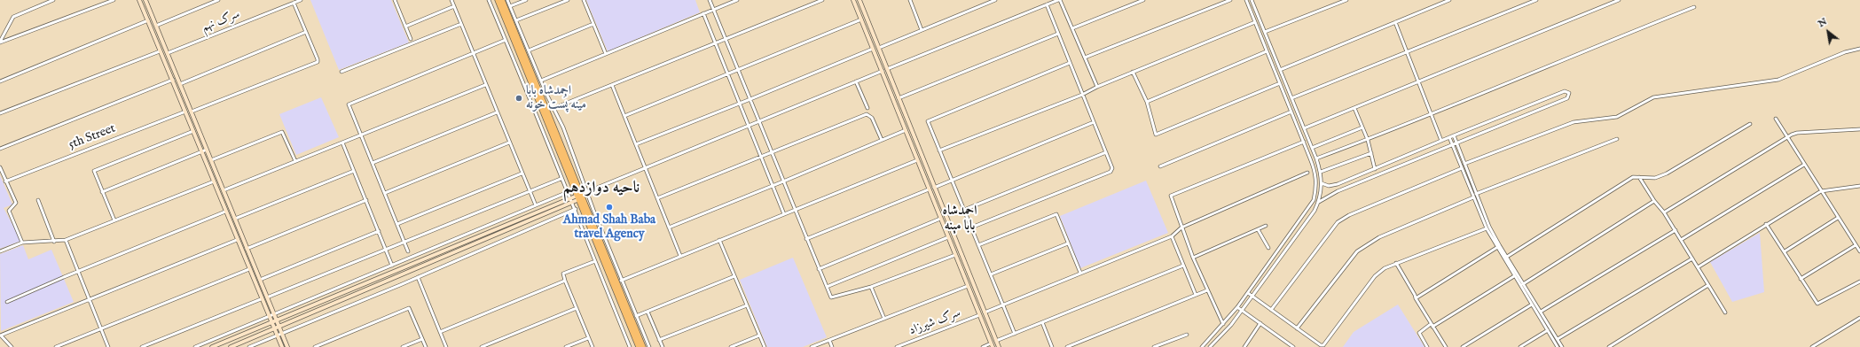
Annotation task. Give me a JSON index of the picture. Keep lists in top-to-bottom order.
{
  "streets": {
    "street": ["سرک نهم", "5th Street", "سرک شیرزاد"]
  },
  "districts": ["ناحیه دوازدهم", "احمدشاه بابا مېنه"],
  "places": ["احمدشاه بابا مینه پُست خونه", "Ahmad Shah Baba travel Agency"],
  "north": "top left"
}
